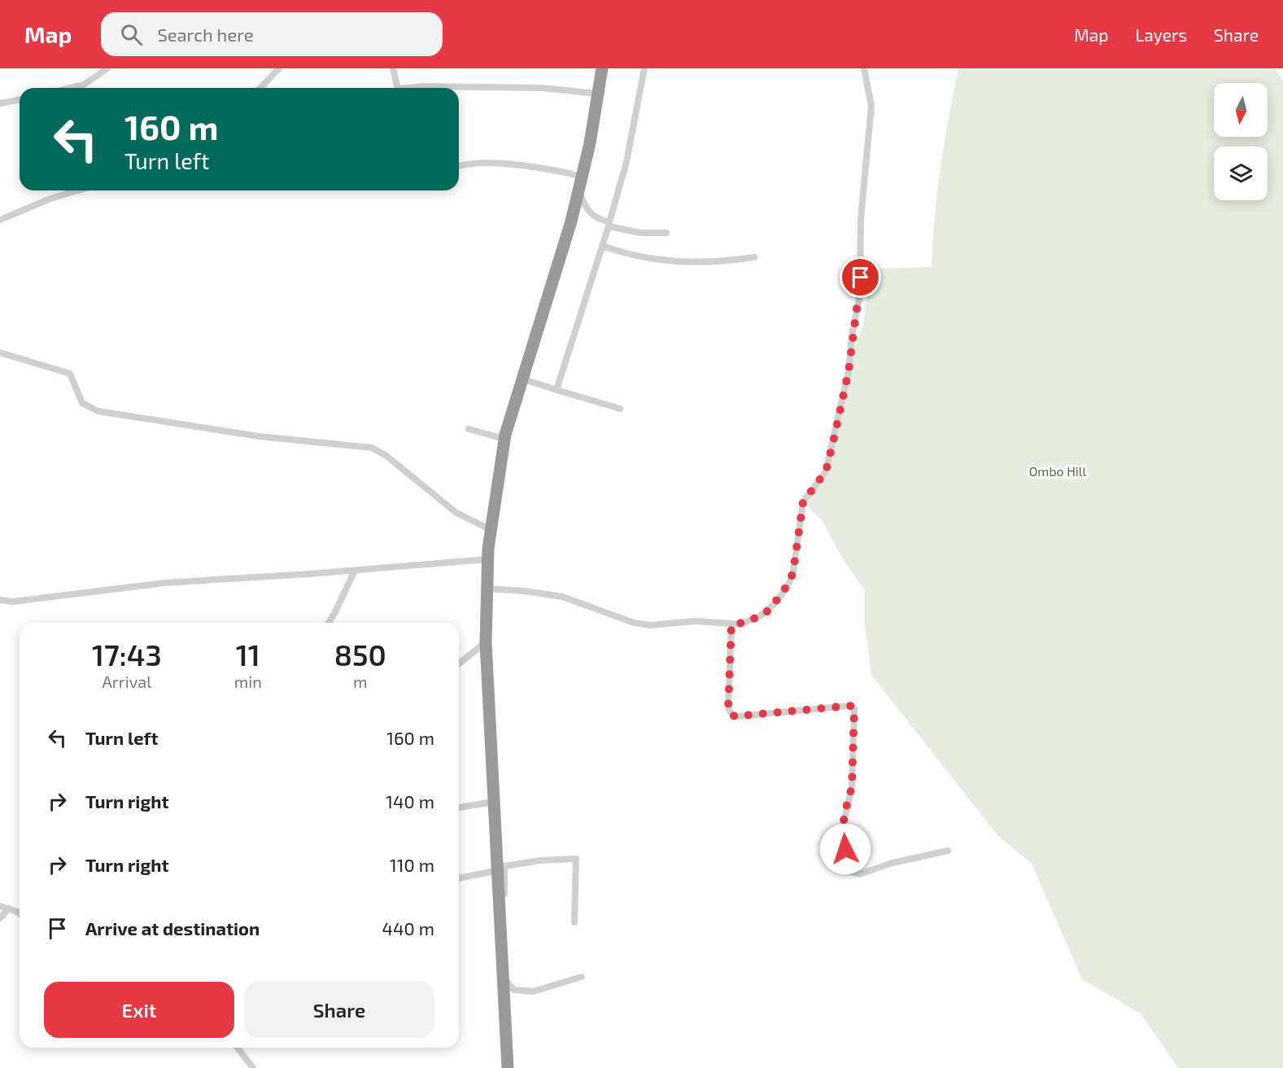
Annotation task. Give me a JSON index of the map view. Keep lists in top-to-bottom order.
{
  "parks": ["Ombo Hill"],
  "north": "bottom",
  "page": {
    "header": "Map",
    "search": "Search here",
    "nav": ["Map", "Layers", "Share"],
    "turn": ["160 m", "Turn left"],
    "eta": [
      "17:43",
      "Arrival",
      "11",
      "min",
      "850",
      "m"
    ],
    "list": [
      {
        "name": "Turn left",
        "value": "160 m"
      },
      {
        "name": "Turn right",
        "value": "140 m"
      },
      {
        "name": "Turn right",
        "value": "110 m"
      },
      {
        "name": "Arrive at destination",
        "value": "440 m"
      }
    ],
    "buttons": ["Exit", "Share"]
  }
}
